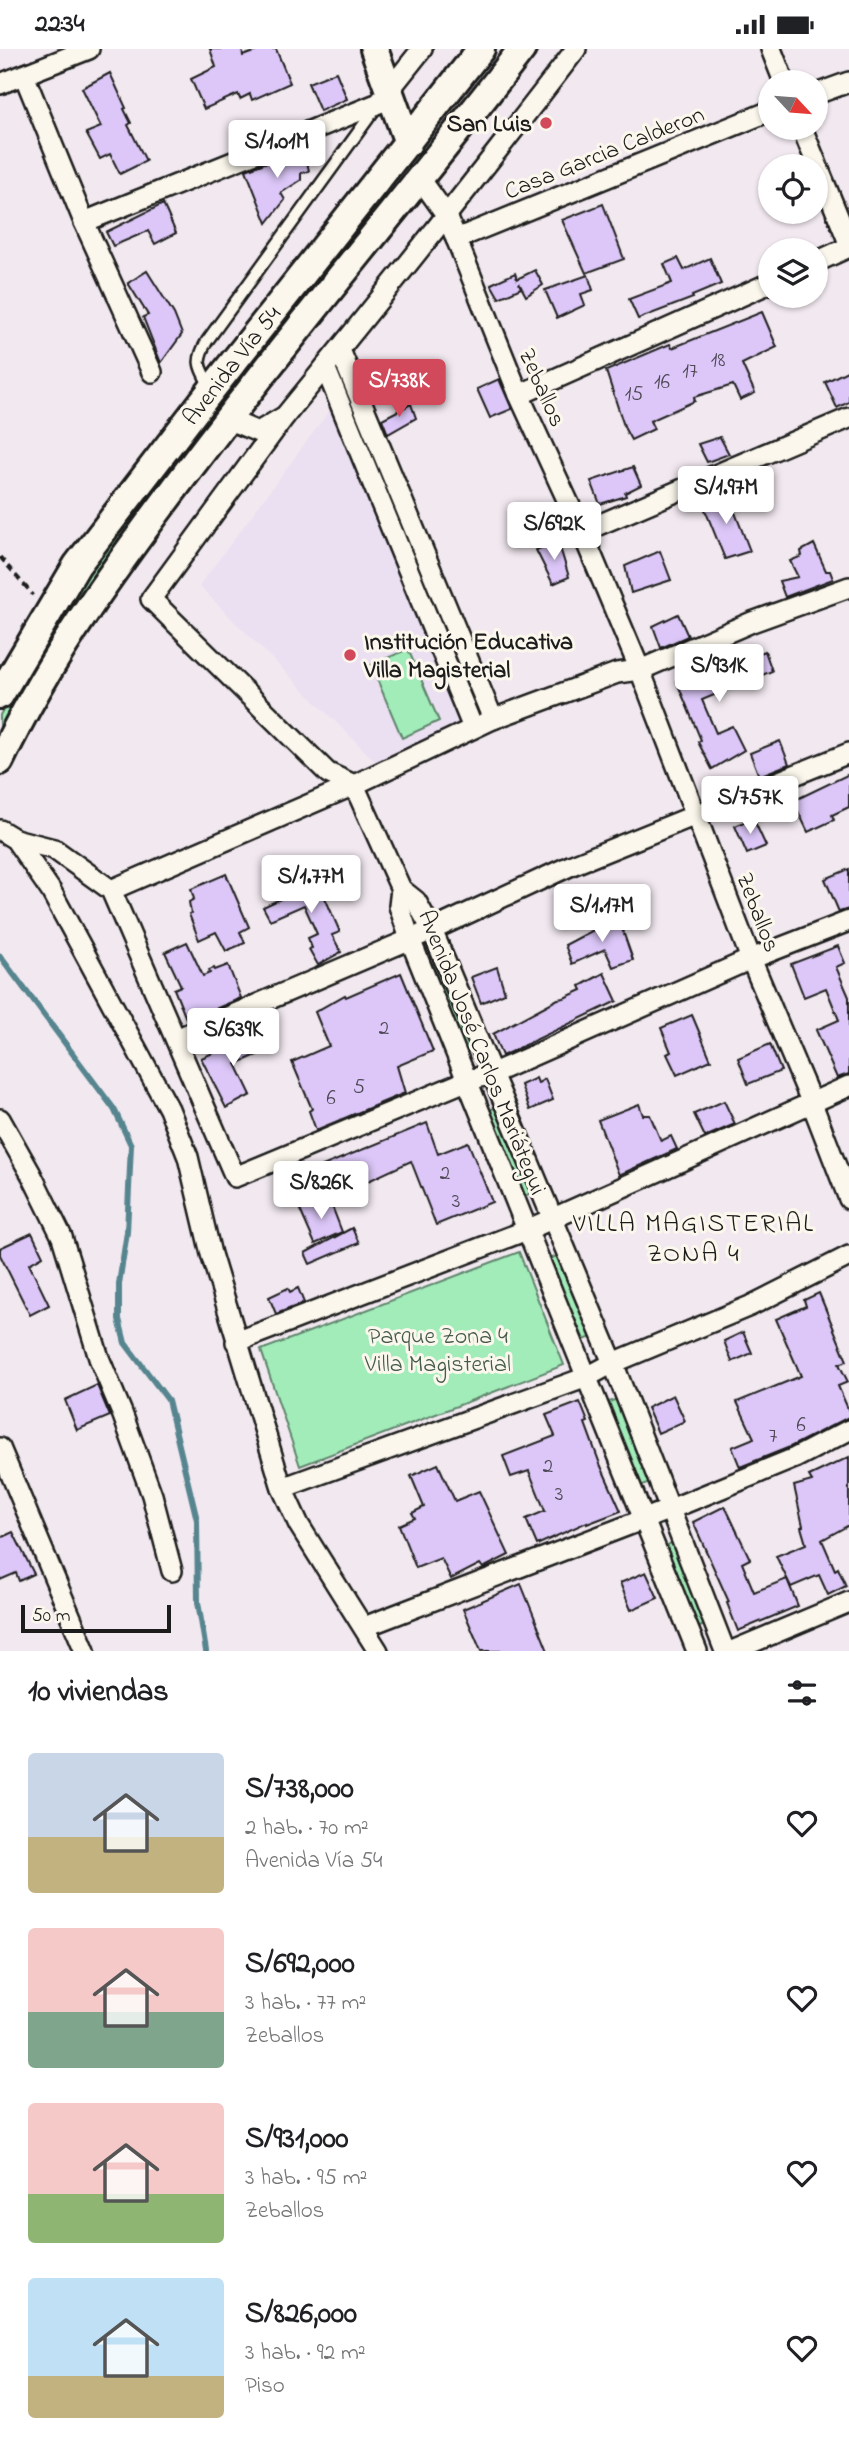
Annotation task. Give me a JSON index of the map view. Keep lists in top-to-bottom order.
{
  "streets": {
    "main road": ["Avenida Vía 54"],
    "street": ["Casa Garcia Calderon", "Zeballos", "Avenida José Carlos Mariátegui"]
  },
  "crossings": [
    ["Casa Garcia Calderon", "Zeballos"],
    ["Avenida Vía 54", "Zeballos"]
  ],
  "districts": ["VILLA MAGISTERIAL ZONA 4"],
  "parks": ["Parque Zona 4 Villa Magisterial"],
  "places": ["San Luis", "Institución Educativa Villa Magisterial"],
  "house_numbers": [
    "18",
    "17",
    "16",
    "15",
    "2",
    "5",
    "6",
    "2",
    "3",
    "6",
    "7",
    "2",
    "3"
  ],
  "scale_bar": "50 m",
  "north": "bottom right",
  "page": {
    "status": "22:34",
    "price": [
      "S/1.01M",
      "S/738K",
      "S/1.97M",
      "S/692K",
      "S/931K",
      "S/757K",
      "S/1.77M",
      "S/1.17M",
      "S/639K",
      "S/826K"
    ],
    "scale": "50 m",
    "heading": "10 viviendas",
    "list": [
      {
        "name": "S/738,000",
        "note": "2 hab. · 70 m² · Avenida Vía 54"
      },
      {
        "name": "S/692,000",
        "note": "3 hab. · 77 m² · Zeballos"
      },
      {
        "name": "S/931,000",
        "note": "3 hab. · 95 m² · Zeballos"
      },
      {
        "name": "S/826,000",
        "note": "3 hab. · 92 m² · Piso"
      }
    ]
  }
}
